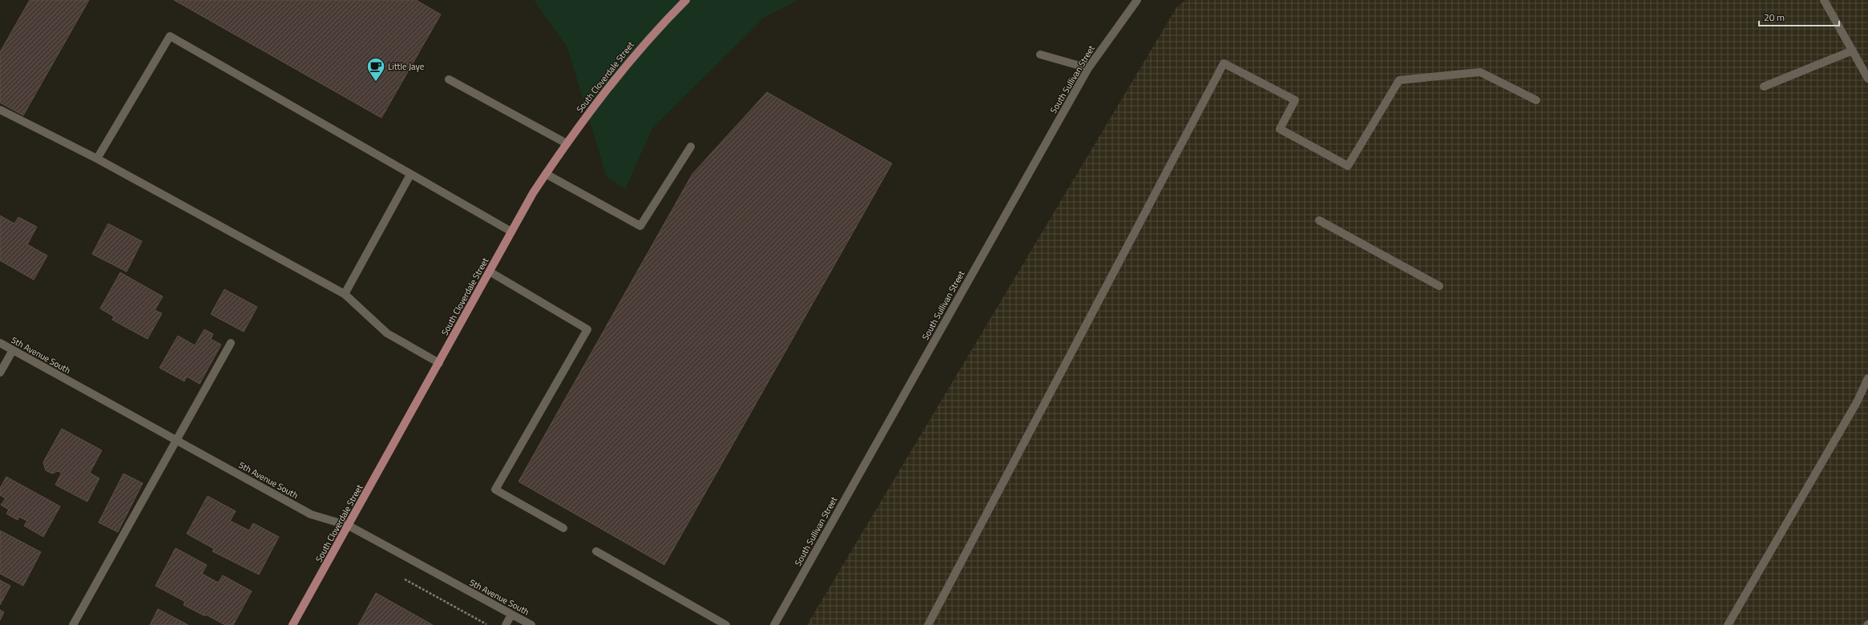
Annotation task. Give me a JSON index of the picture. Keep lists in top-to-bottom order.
{
  "streets": {
    "main road": ["South Cloverdale Street"],
    "street": ["South Sullivan Street", "5th Avenue South"]
  },
  "crossings": [
    ["South Cloverdale Street", "5th Avenue South"]
  ],
  "places": {
    "cafe": ["Little Jaye"]
  },
  "scale_bar": "20 m"
}
